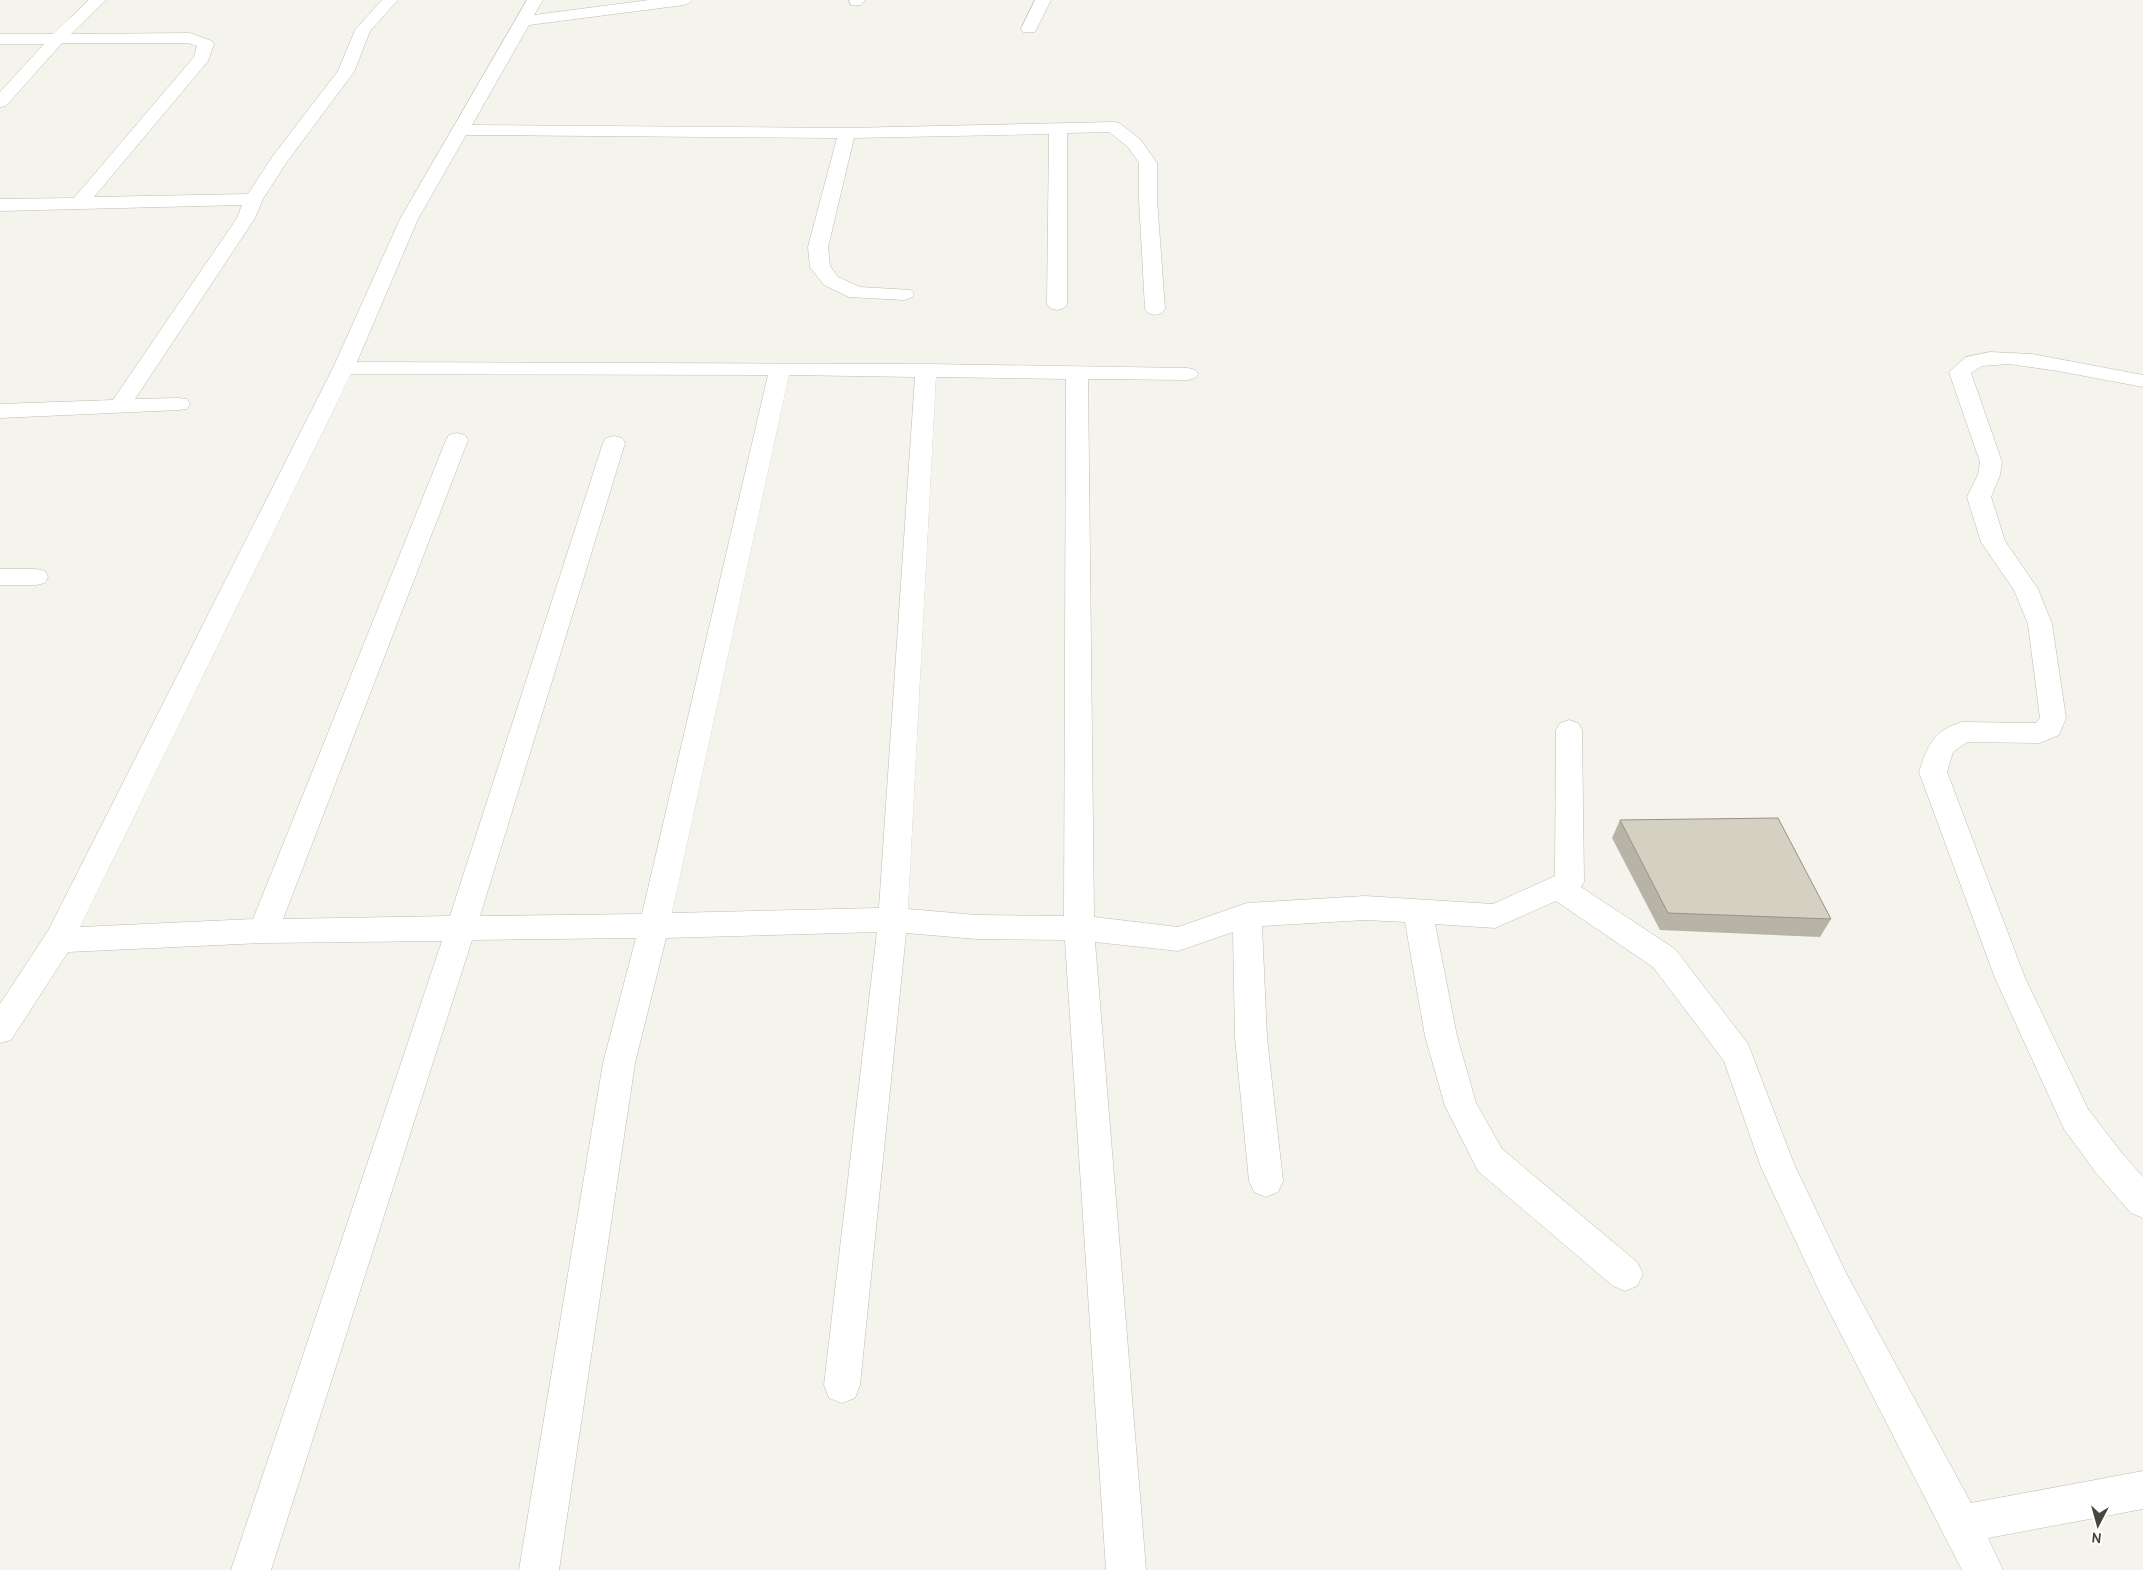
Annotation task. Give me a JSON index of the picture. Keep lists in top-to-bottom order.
{
  "north": "bottom"
}
